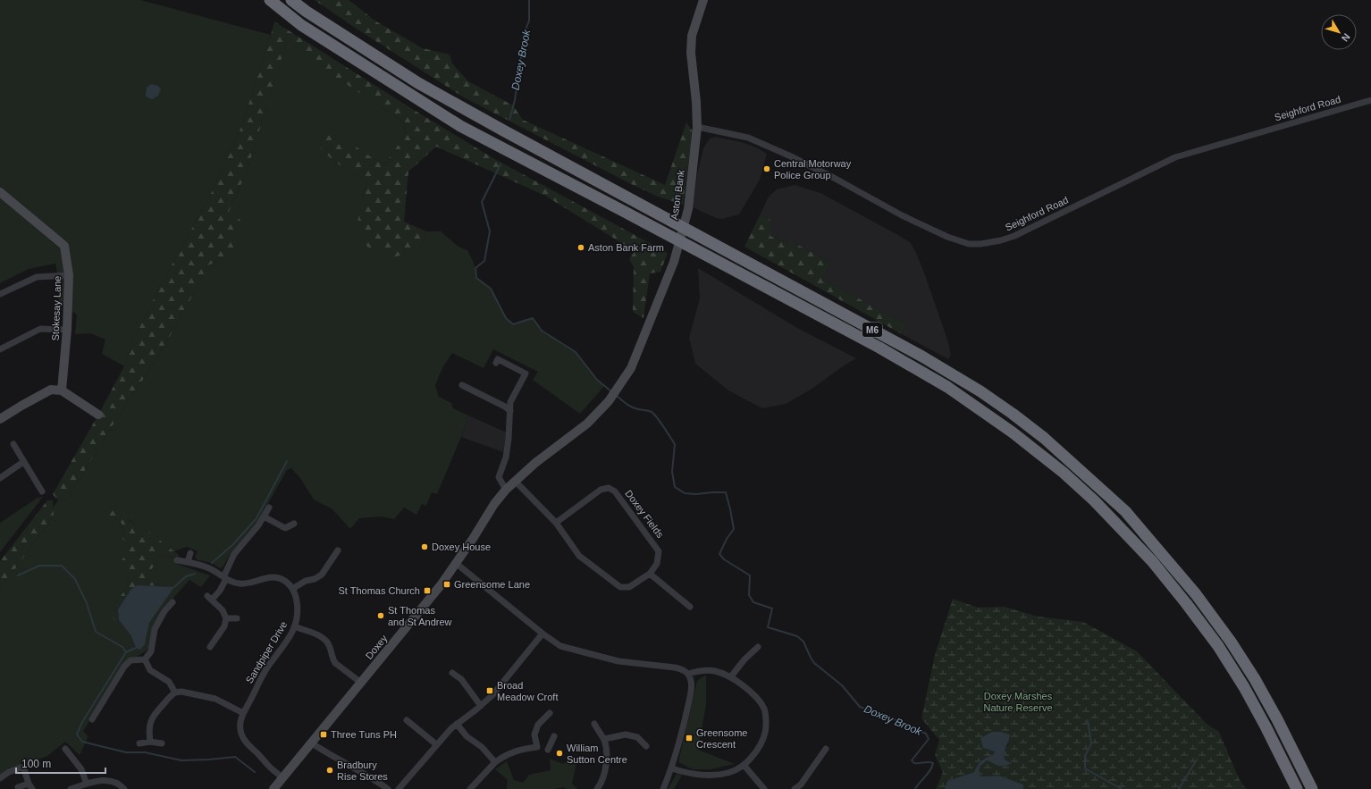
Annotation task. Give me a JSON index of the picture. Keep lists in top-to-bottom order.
{
  "streets": {
    "highway": ["M6"],
    "street": [
      "Seighford Road",
      "Aston Bank",
      "Stokesay Lane",
      "Doxey Fields",
      "Doxey",
      "Sandpiper Drive"
    ]
  },
  "crossings": [
    ["Seighford Road", "Aston Bank"],
    ["Aston Bank", "Doxey Fields"],
    ["Aston Bank", "Doxey"],
    ["Doxey Fields", "Doxey"],
    ["Doxey", "Sandpiper Drive"]
  ],
  "water": ["Doxey Brook"],
  "parks": ["Doxey Marshes Nature Reserve"],
  "places": {
    "other": [
      "Central Motorway Police Group",
      "Aston Bank Farm",
      "Doxey House",
      "St Thomas and St Andrew",
      "William Sutton Centre",
      "Bradbury Rise Stores"
    ],
    "transit": [
      "Greensome Lane",
      "St Thomas Church",
      "Broad Meadow Croft",
      "Three Tuns PH",
      "Greensome Crescent"
    ]
  },
  "scale_bar": "100 m",
  "north": "bottom right"
}
